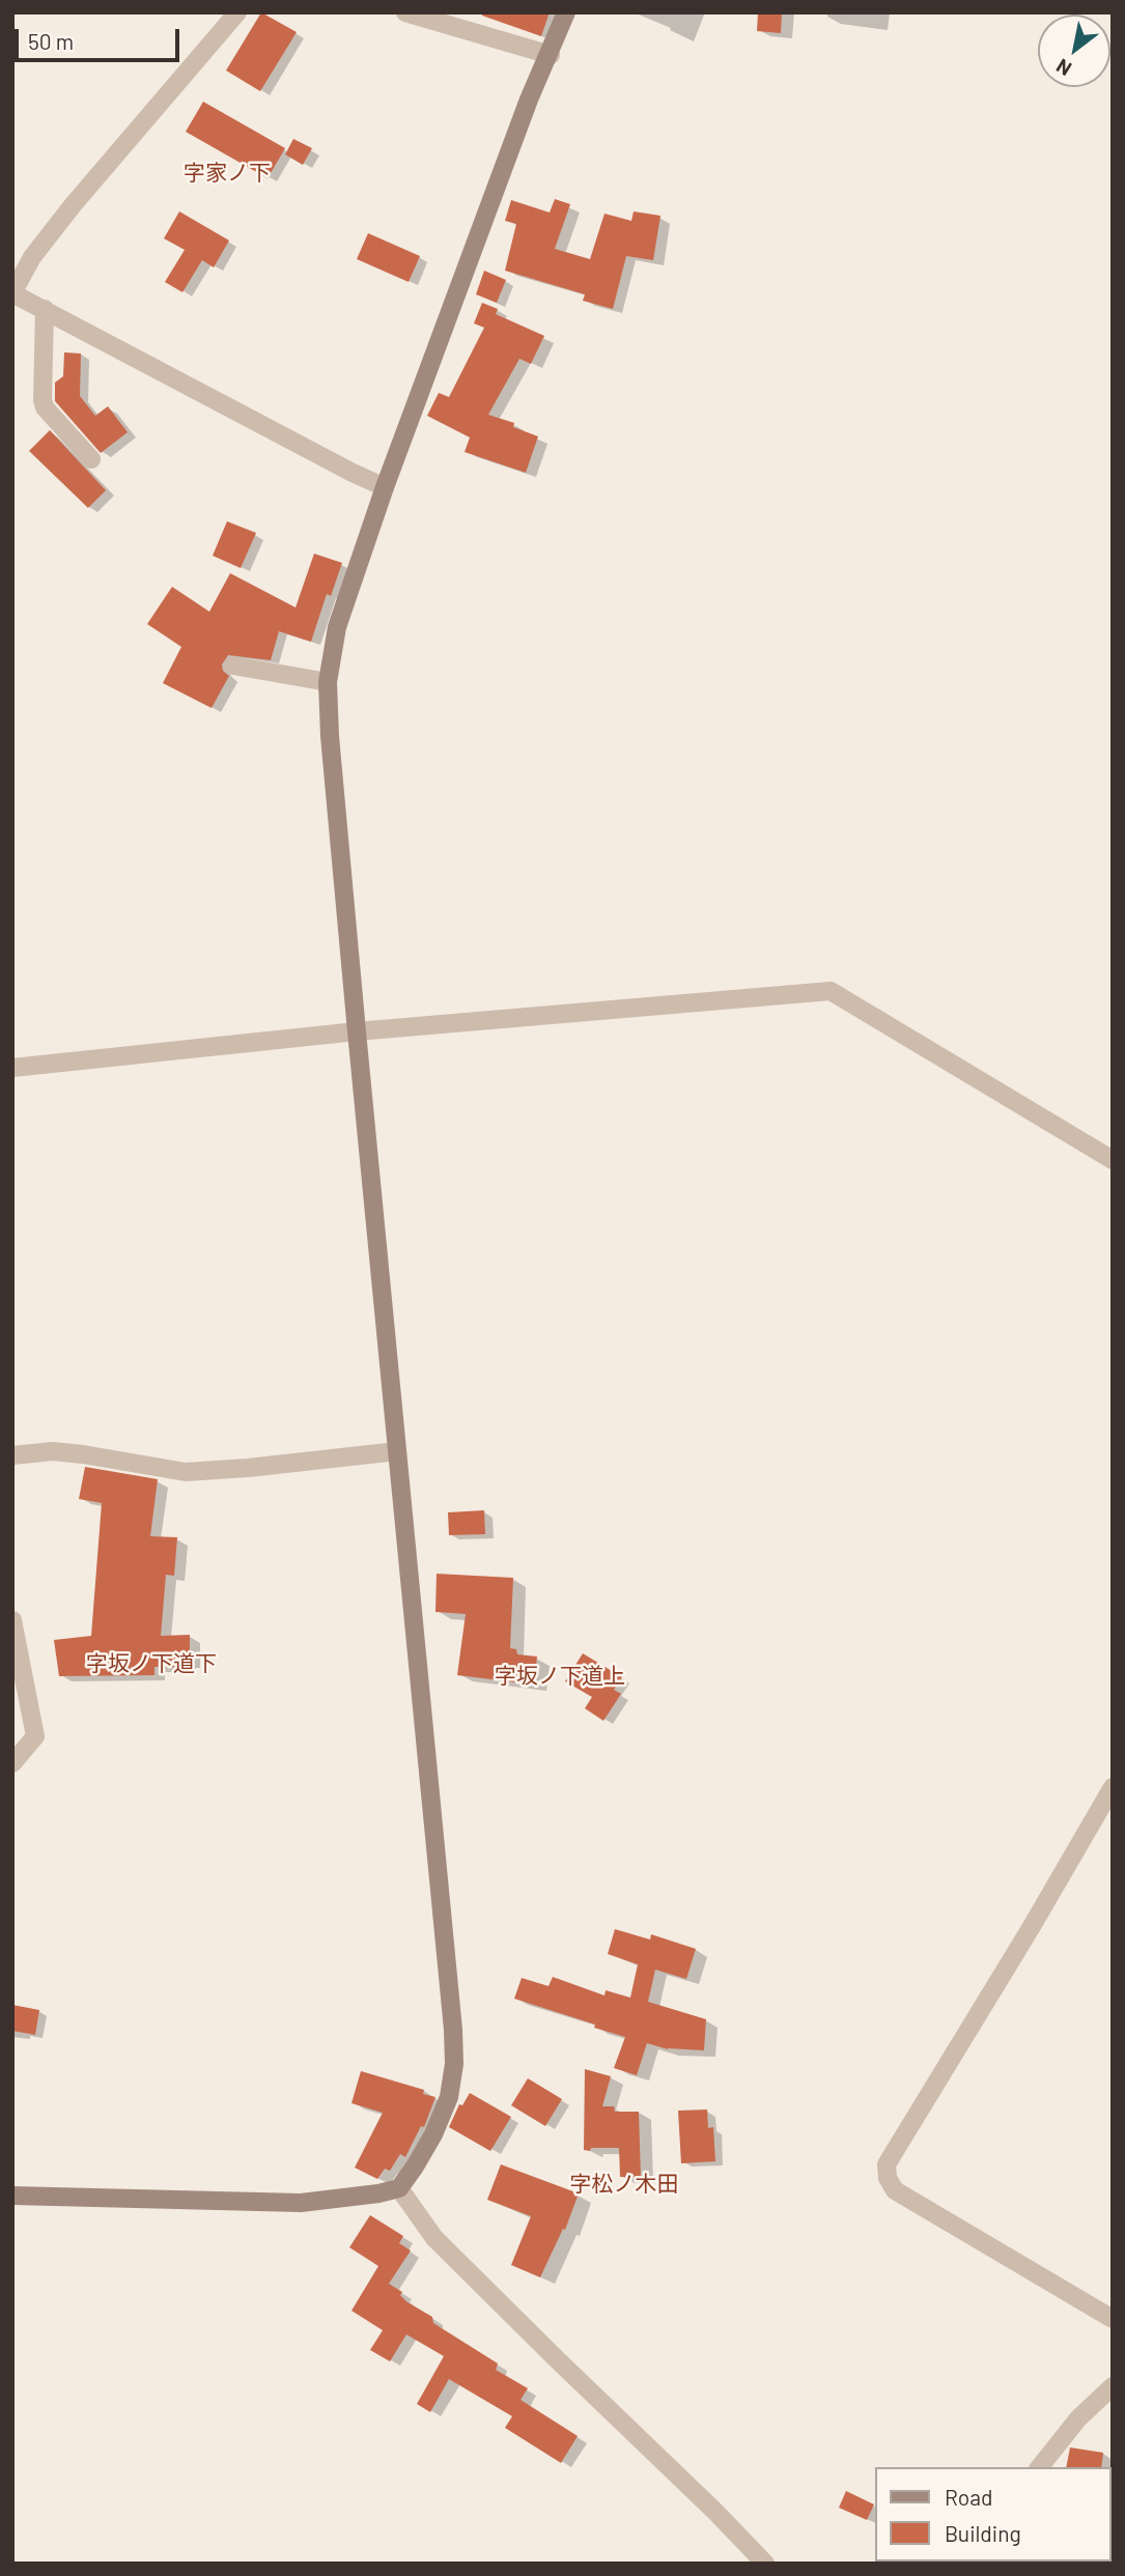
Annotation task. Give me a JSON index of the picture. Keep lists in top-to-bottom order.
{
  "districts": [
    "字家ノ下",
    "字坂ノ下道下",
    "字坂ノ下道上",
    "字松ノ木田"
  ],
  "legend": ["Road", "Building"],
  "scale_bar": "50 m",
  "north": "bottom left"
}
